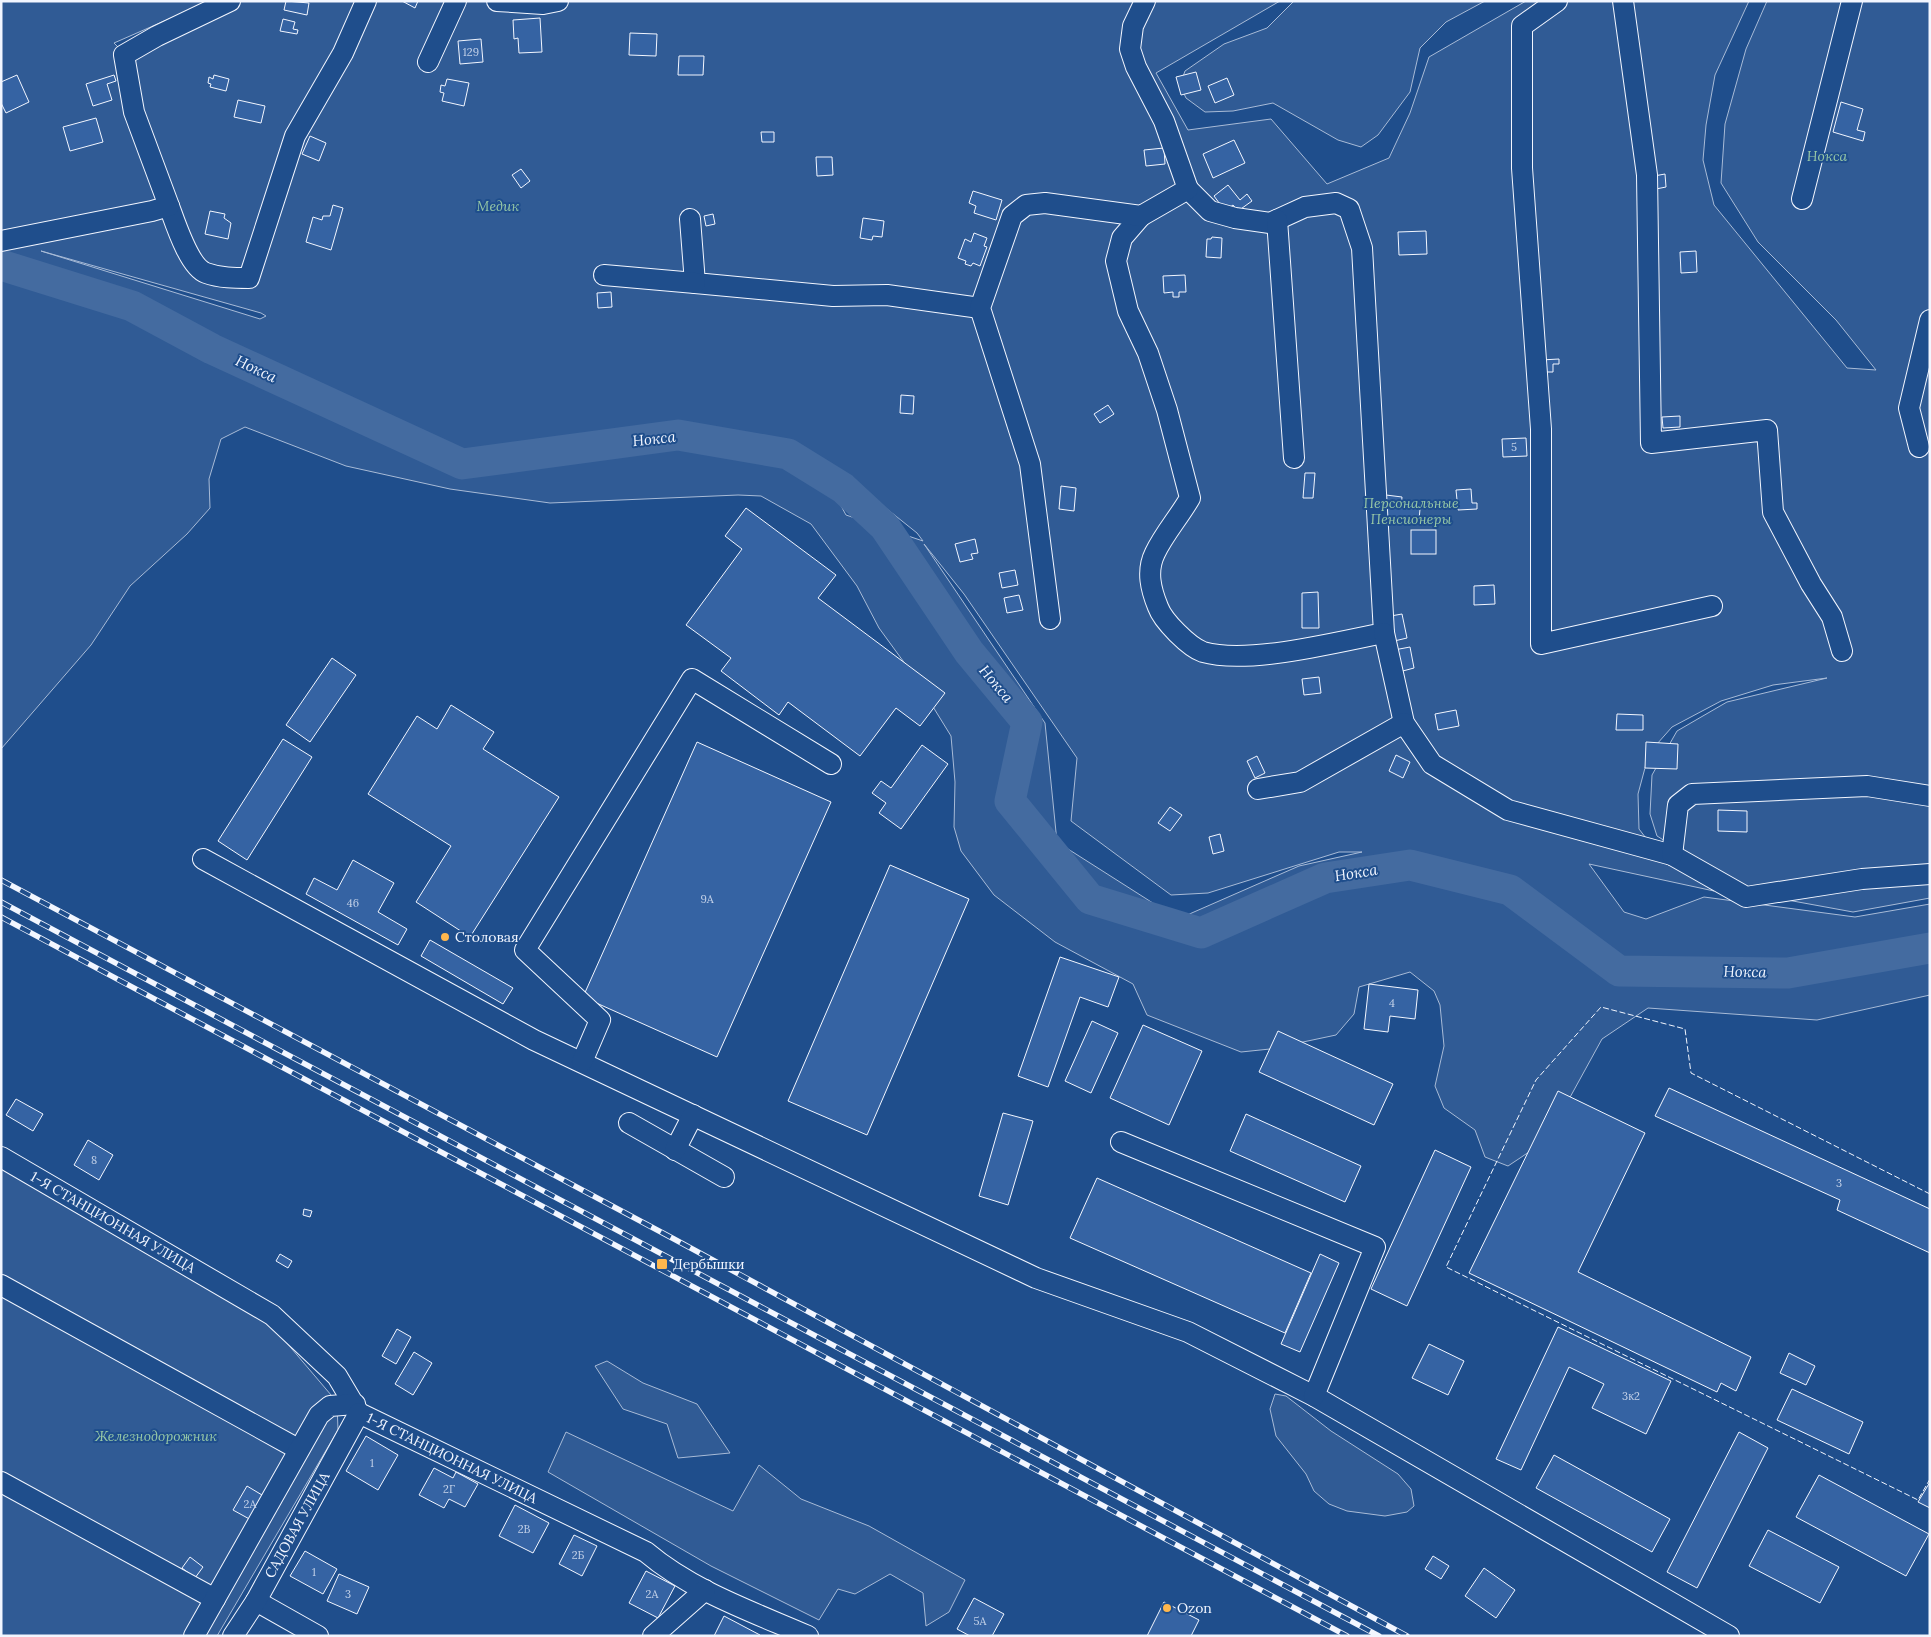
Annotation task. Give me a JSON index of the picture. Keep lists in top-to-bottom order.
{
  "streets": {
    "street": ["1-Я СТАНЦИОННАЯ УЛИЦА", "САДОВАЯ УЛИЦА"]
  },
  "crossings": [
    ["1-Я СТАНЦИОННАЯ УЛИЦА", "САДОВАЯ УЛИЦА"]
  ],
  "water": ["Нокса"],
  "parks": [
    "Нокса",
    "Медик",
    "Персональные Пенсионеры",
    "Железнодорожник"
  ],
  "places": {
    "other": ["Столовая", "Ozon"],
    "transit": ["Дербышки"]
  },
  "house_numbers": [
    "129",
    "5",
    "9А",
    "46",
    "4",
    "8",
    "3",
    "3к2",
    "1",
    "2Г",
    "2А",
    "2В",
    "2Б",
    "1",
    "3",
    "2А",
    "5А"
  ]
}
